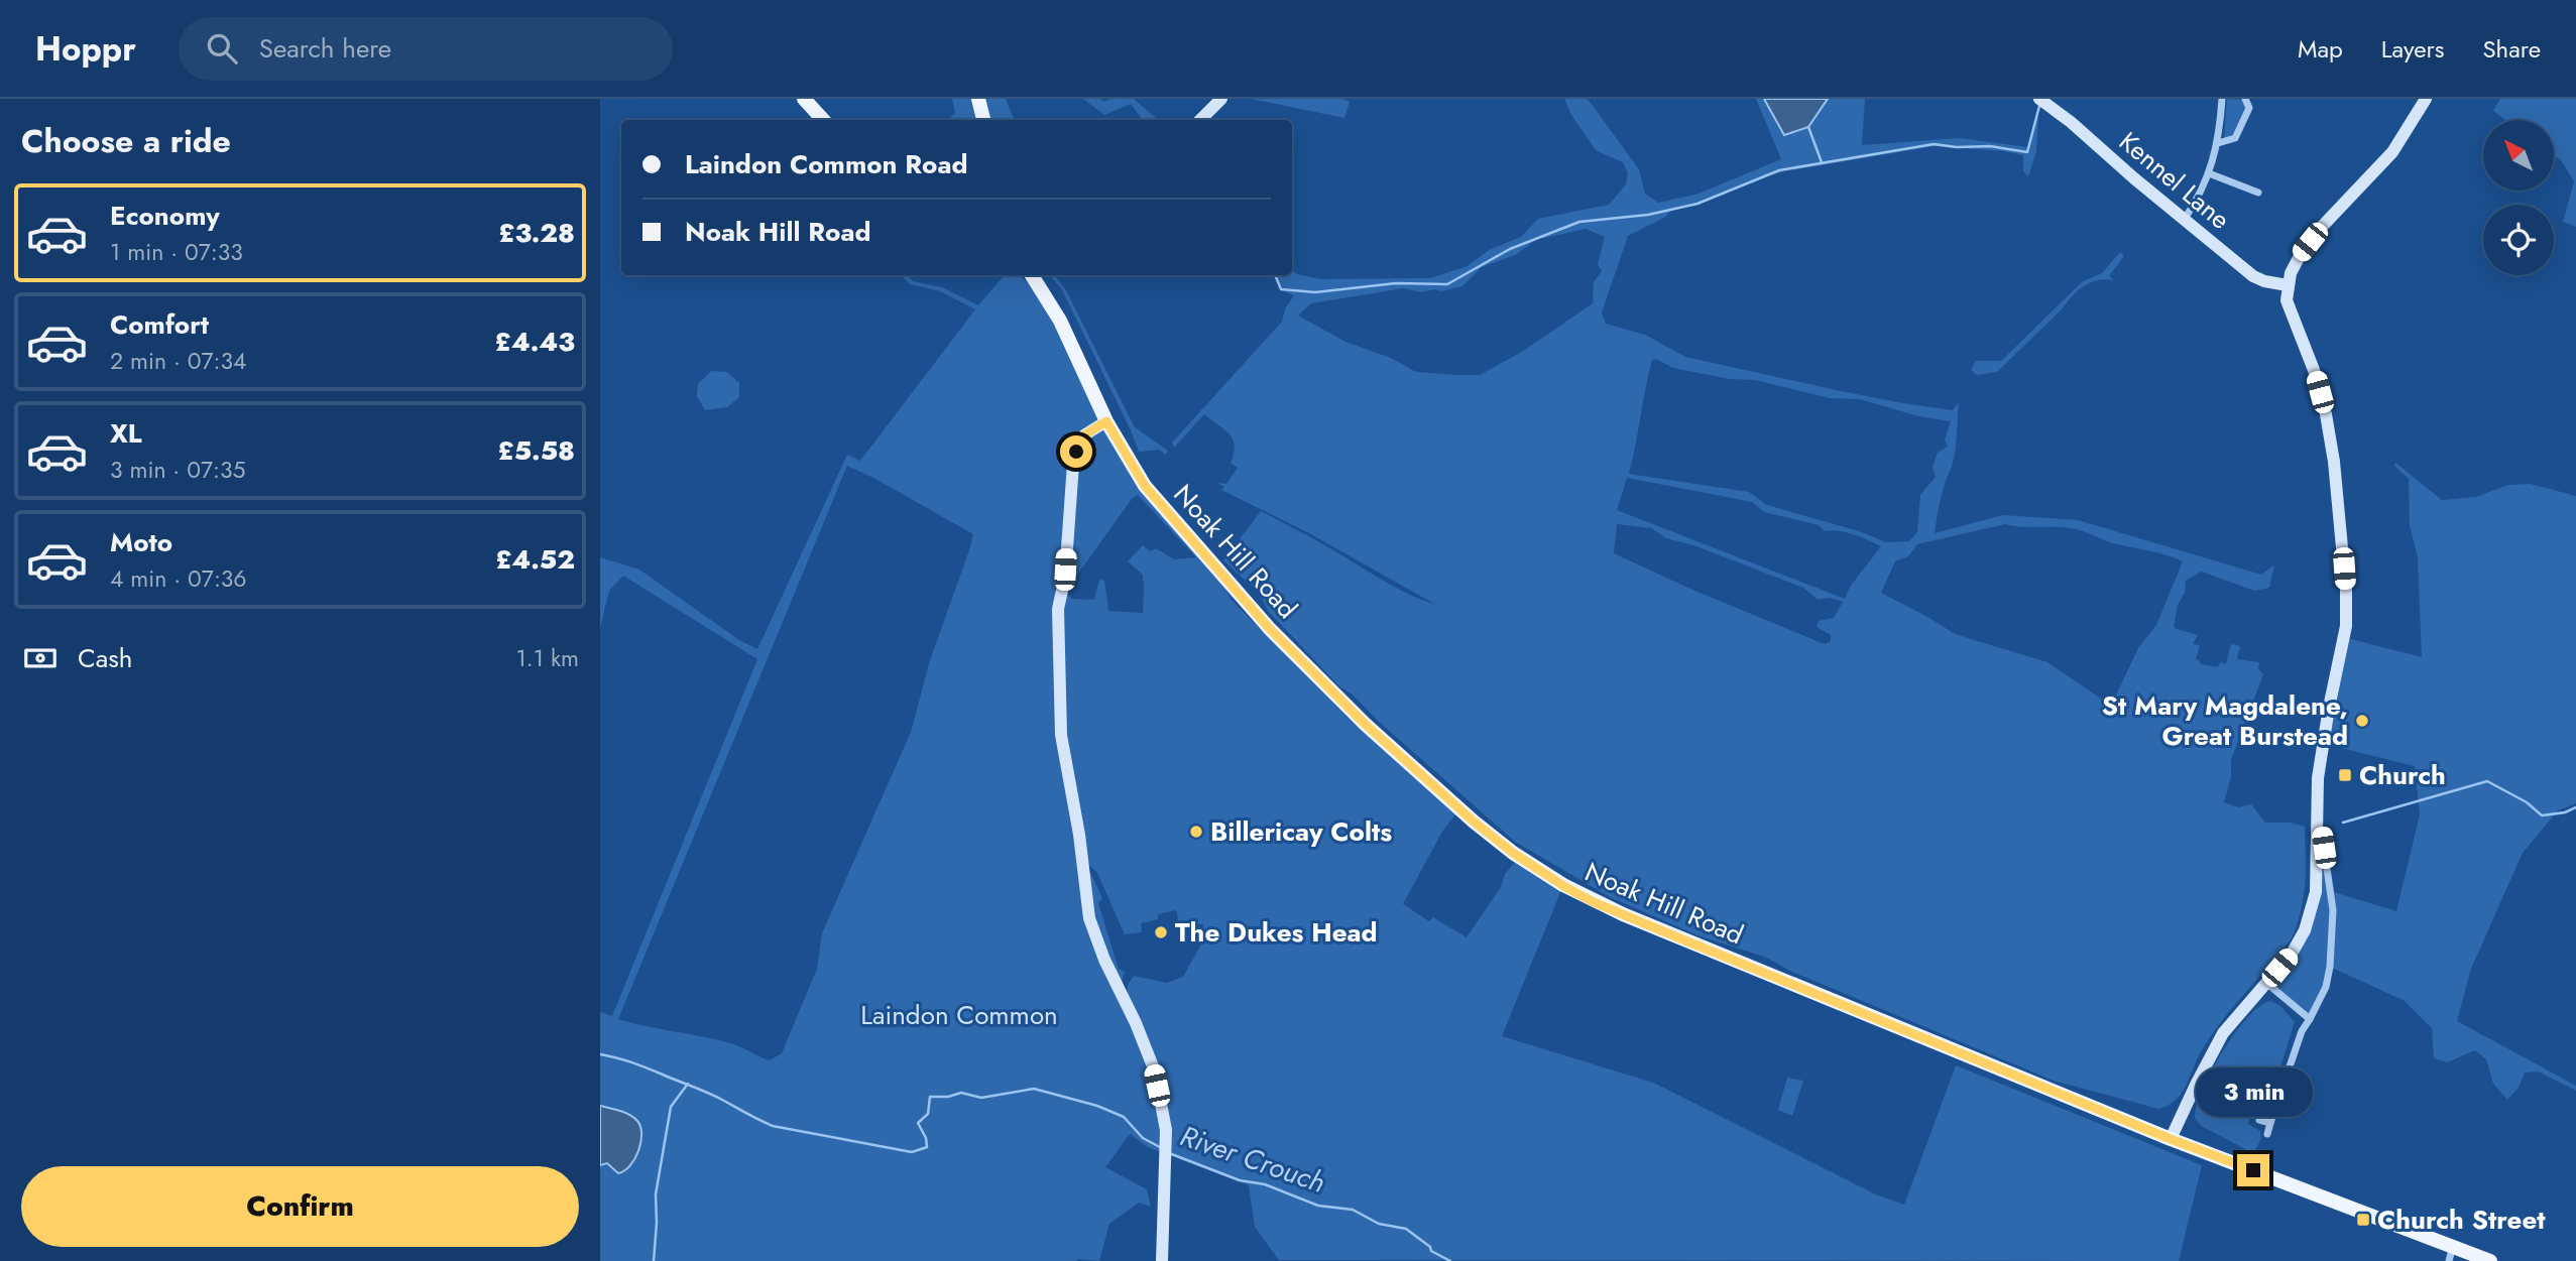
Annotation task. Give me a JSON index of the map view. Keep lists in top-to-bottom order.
{
  "streets": {
    "main road": ["Noak Hill Road"],
    "street": ["Kennel Lane"]
  },
  "water": ["River Crouch"],
  "parks": ["Laindon Common"],
  "places": {
    "other": ["St Mary Magdalene, Great Burstead", "Billericay Colts", "The Dukes Head"],
    "transit": ["Church", "Church Street"]
  },
  "north": "top left",
  "page": {
    "header": "Hoppr",
    "search": "Search here",
    "nav": ["Map", "Layers", "Share"],
    "heading": "Choose a ride",
    "banner": ["Laindon Common Road", "Noak Hill Road"],
    "list": [
      {
        "name": "Economy",
        "note": "1 min · 07:33",
        "value": "£3.28"
      },
      {
        "name": "Comfort",
        "note": "2 min · 07:34",
        "value": "£4.43"
      },
      {
        "name": "XL",
        "note": "3 min · 07:35",
        "value": "£5.58"
      },
      {
        "name": "Moto",
        "note": "4 min · 07:36",
        "value": "£4.52"
      }
    ],
    "pay": ["Cash", "1.1 km"],
    "bubble": "3 min",
    "buttons": "Confirm"
  }
}
